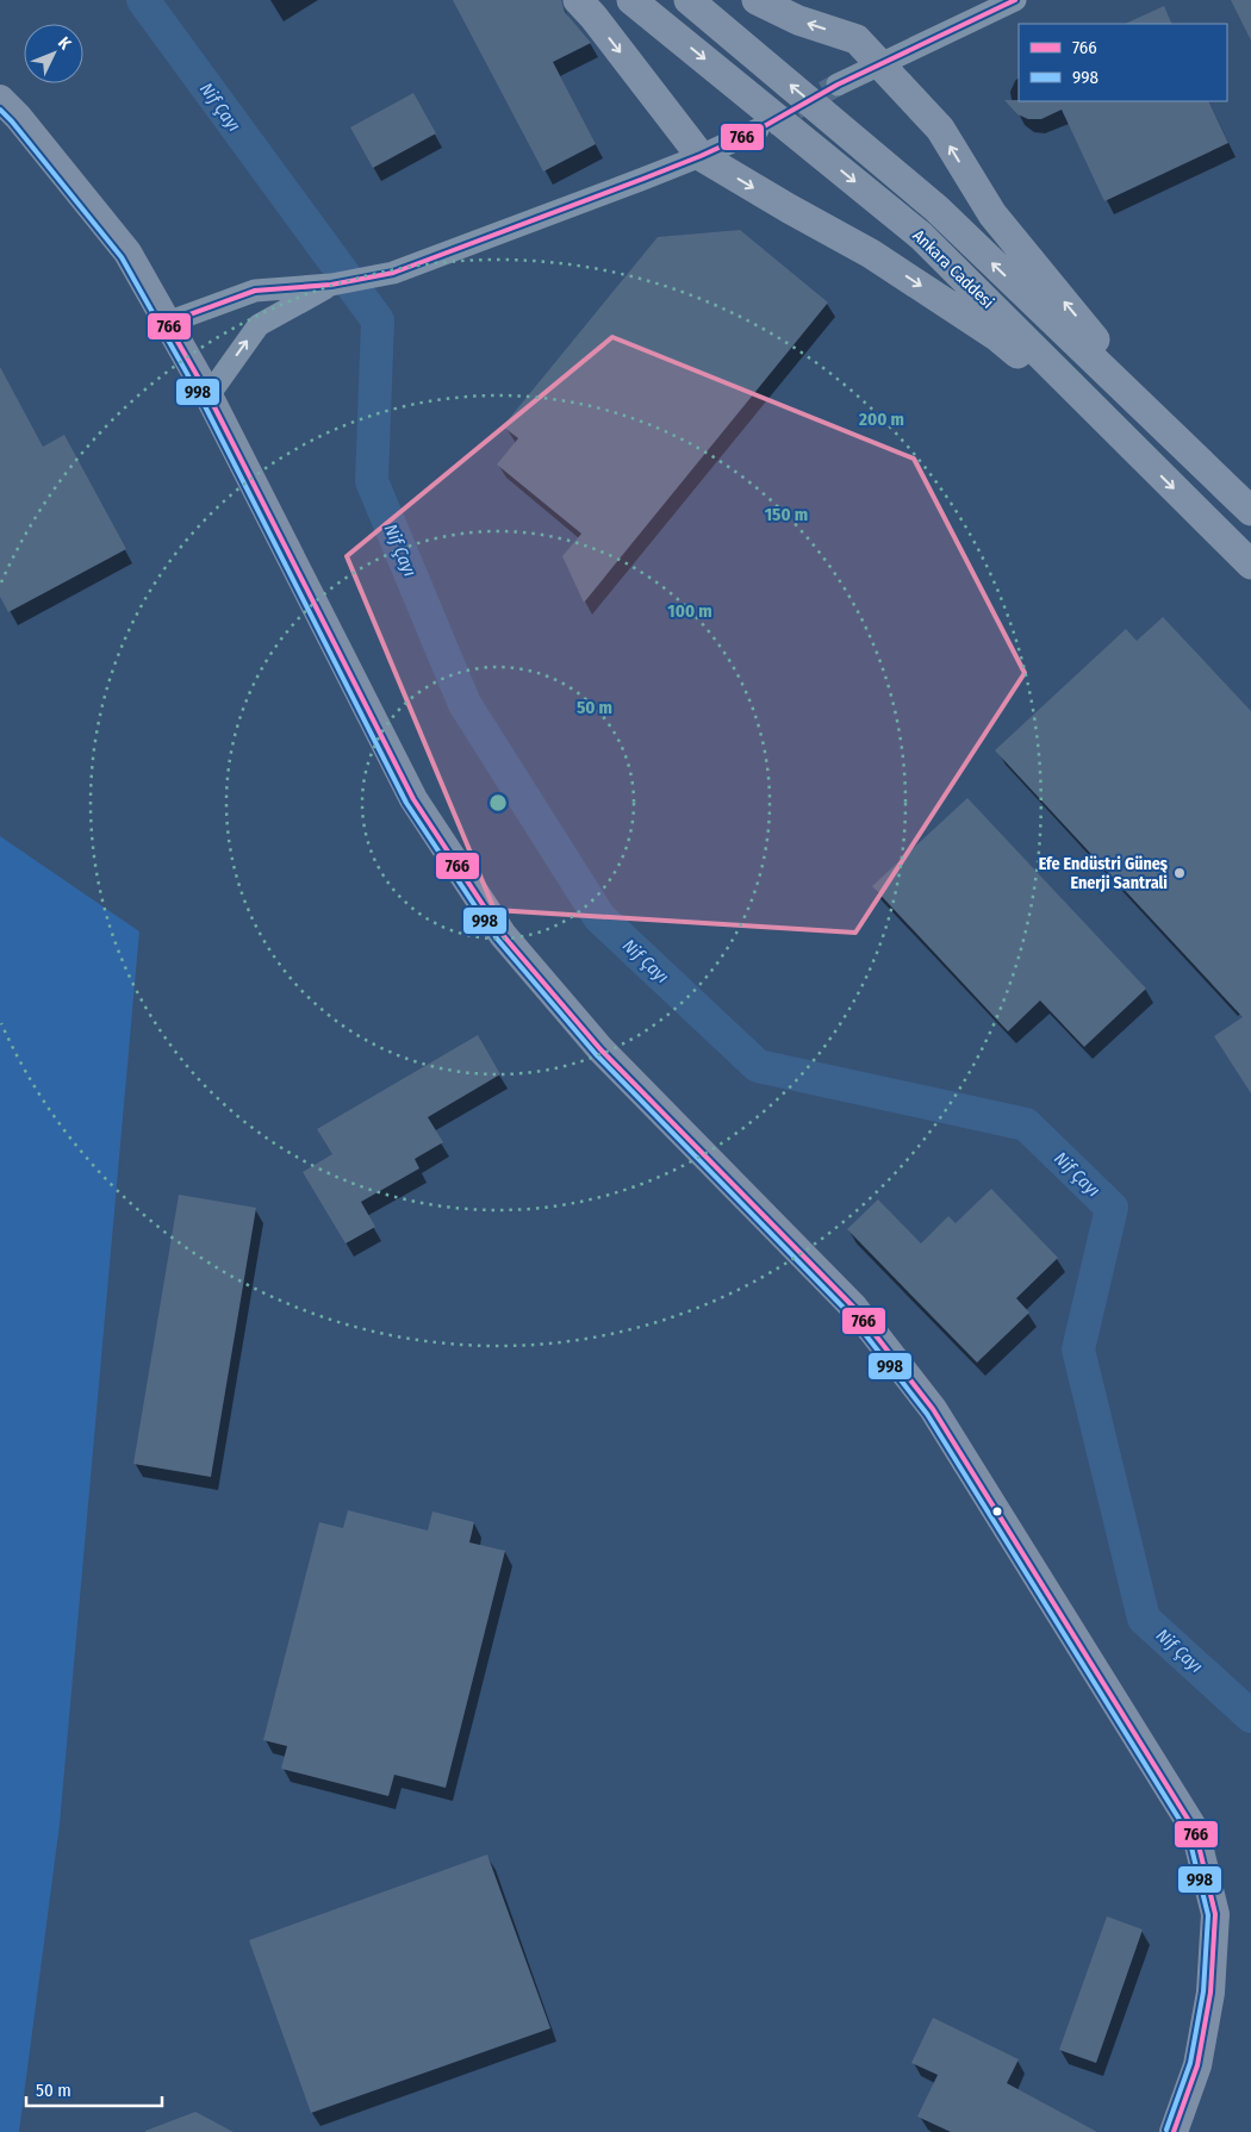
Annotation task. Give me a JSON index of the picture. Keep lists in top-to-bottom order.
{
  "streets": {
    "highway": ["Ankara Caddesi"]
  },
  "water": ["Nif Çayı"],
  "places": ["Efe Endüstri Güneş Enerji Santrali"],
  "lines": ["transit line 766", "transit line 998"],
  "legend": ["766", "998"],
  "scale_bar": "50 m",
  "north": "top right",
  "rings": [
    "200 m",
    "150 m",
    "100 m",
    "50 m"
  ]
}
